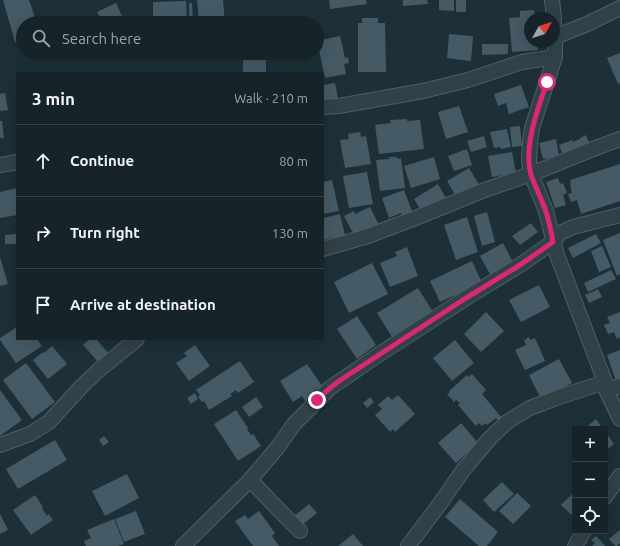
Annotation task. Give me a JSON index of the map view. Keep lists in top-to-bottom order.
{
  "north": "top right",
  "page": {
    "search": "Search here",
    "heading": ["3 min", "Walk · 210 m"],
    "list": [
      ["Continue", "80 m"],
      ["Turn right", "130 m"],
      "Arrive at destination"
    ],
    "map_buttons": ["+", "−"]
  }
}
